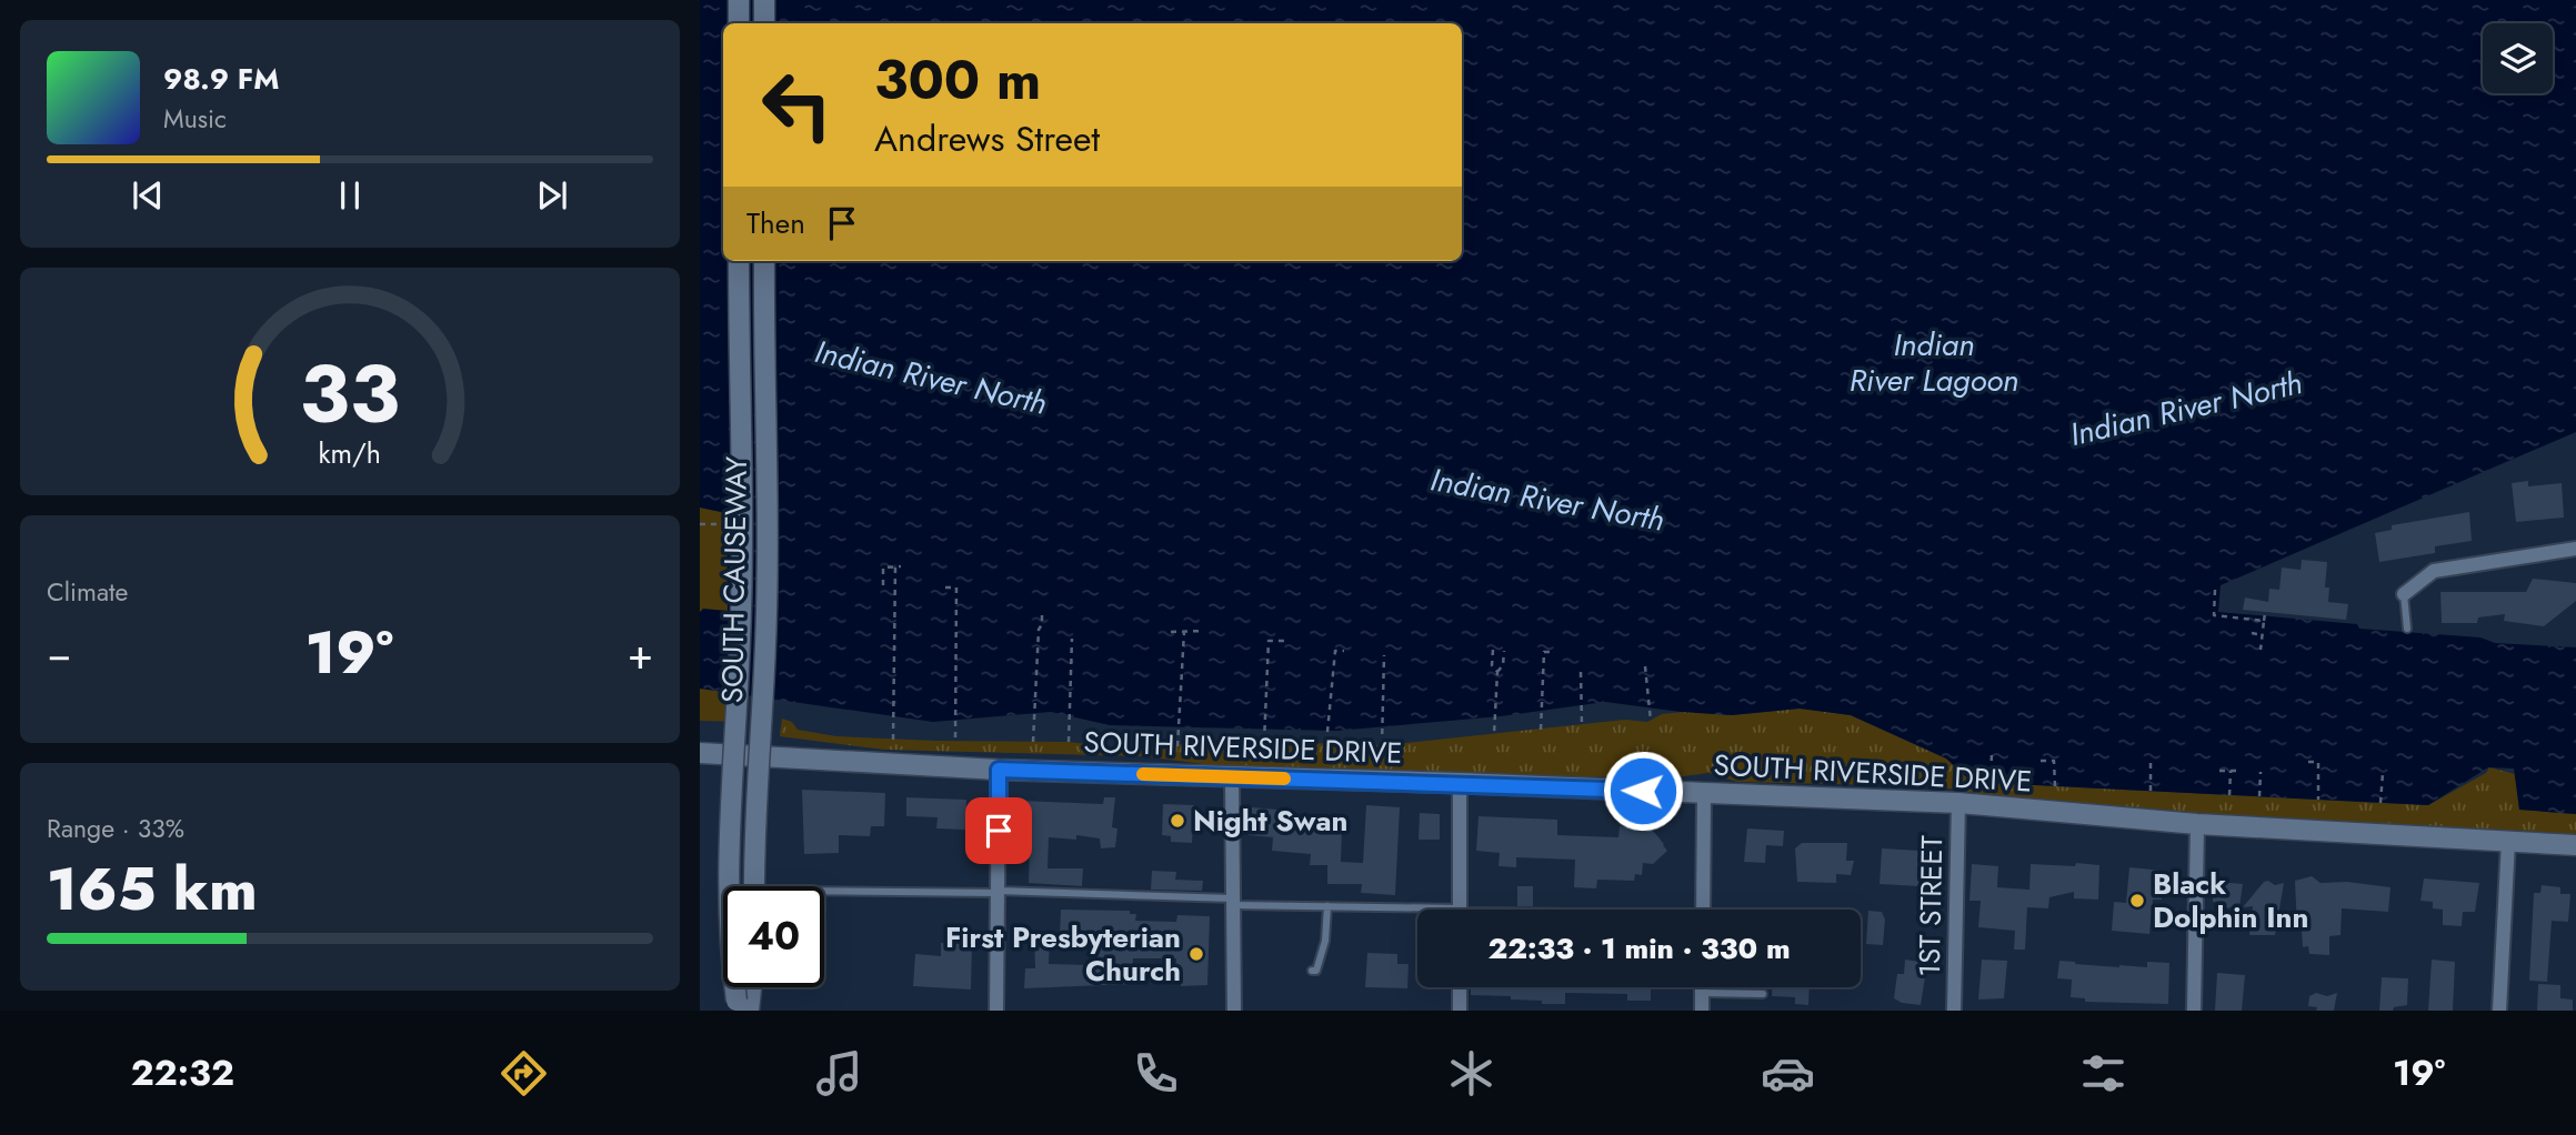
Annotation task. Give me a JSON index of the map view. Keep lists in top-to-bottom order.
{
  "streets": {
    "street": ["SOUTH CAUSEWAY", "SOUTH RIVERSIDE DRIVE", "1ST STREET"]
  },
  "crossings": [
    ["SOUTH RIVERSIDE DRIVE", "1ST STREET"]
  ],
  "water": ["Indian River Lagoon", "Indian River North"],
  "places": ["Night Swan", "Black Dolphin Inn", "First Presbyterian Church"],
  "page": {
    "turn": ["300 m", "Andrews Street"],
    "song": ["98.9 FM", "Music"],
    "then": "Then",
    "tile": [
      "Climate",
      ["Range · 33%", "165 km"]
    ],
    "heat": ["−", "19°", "+"],
    "limit": "40",
    "trip": "22:33 · 1 min · 330 m",
    "tabs": ["22:32", "19°"],
    "gauge": ["33", "km/h"]
  }
}
